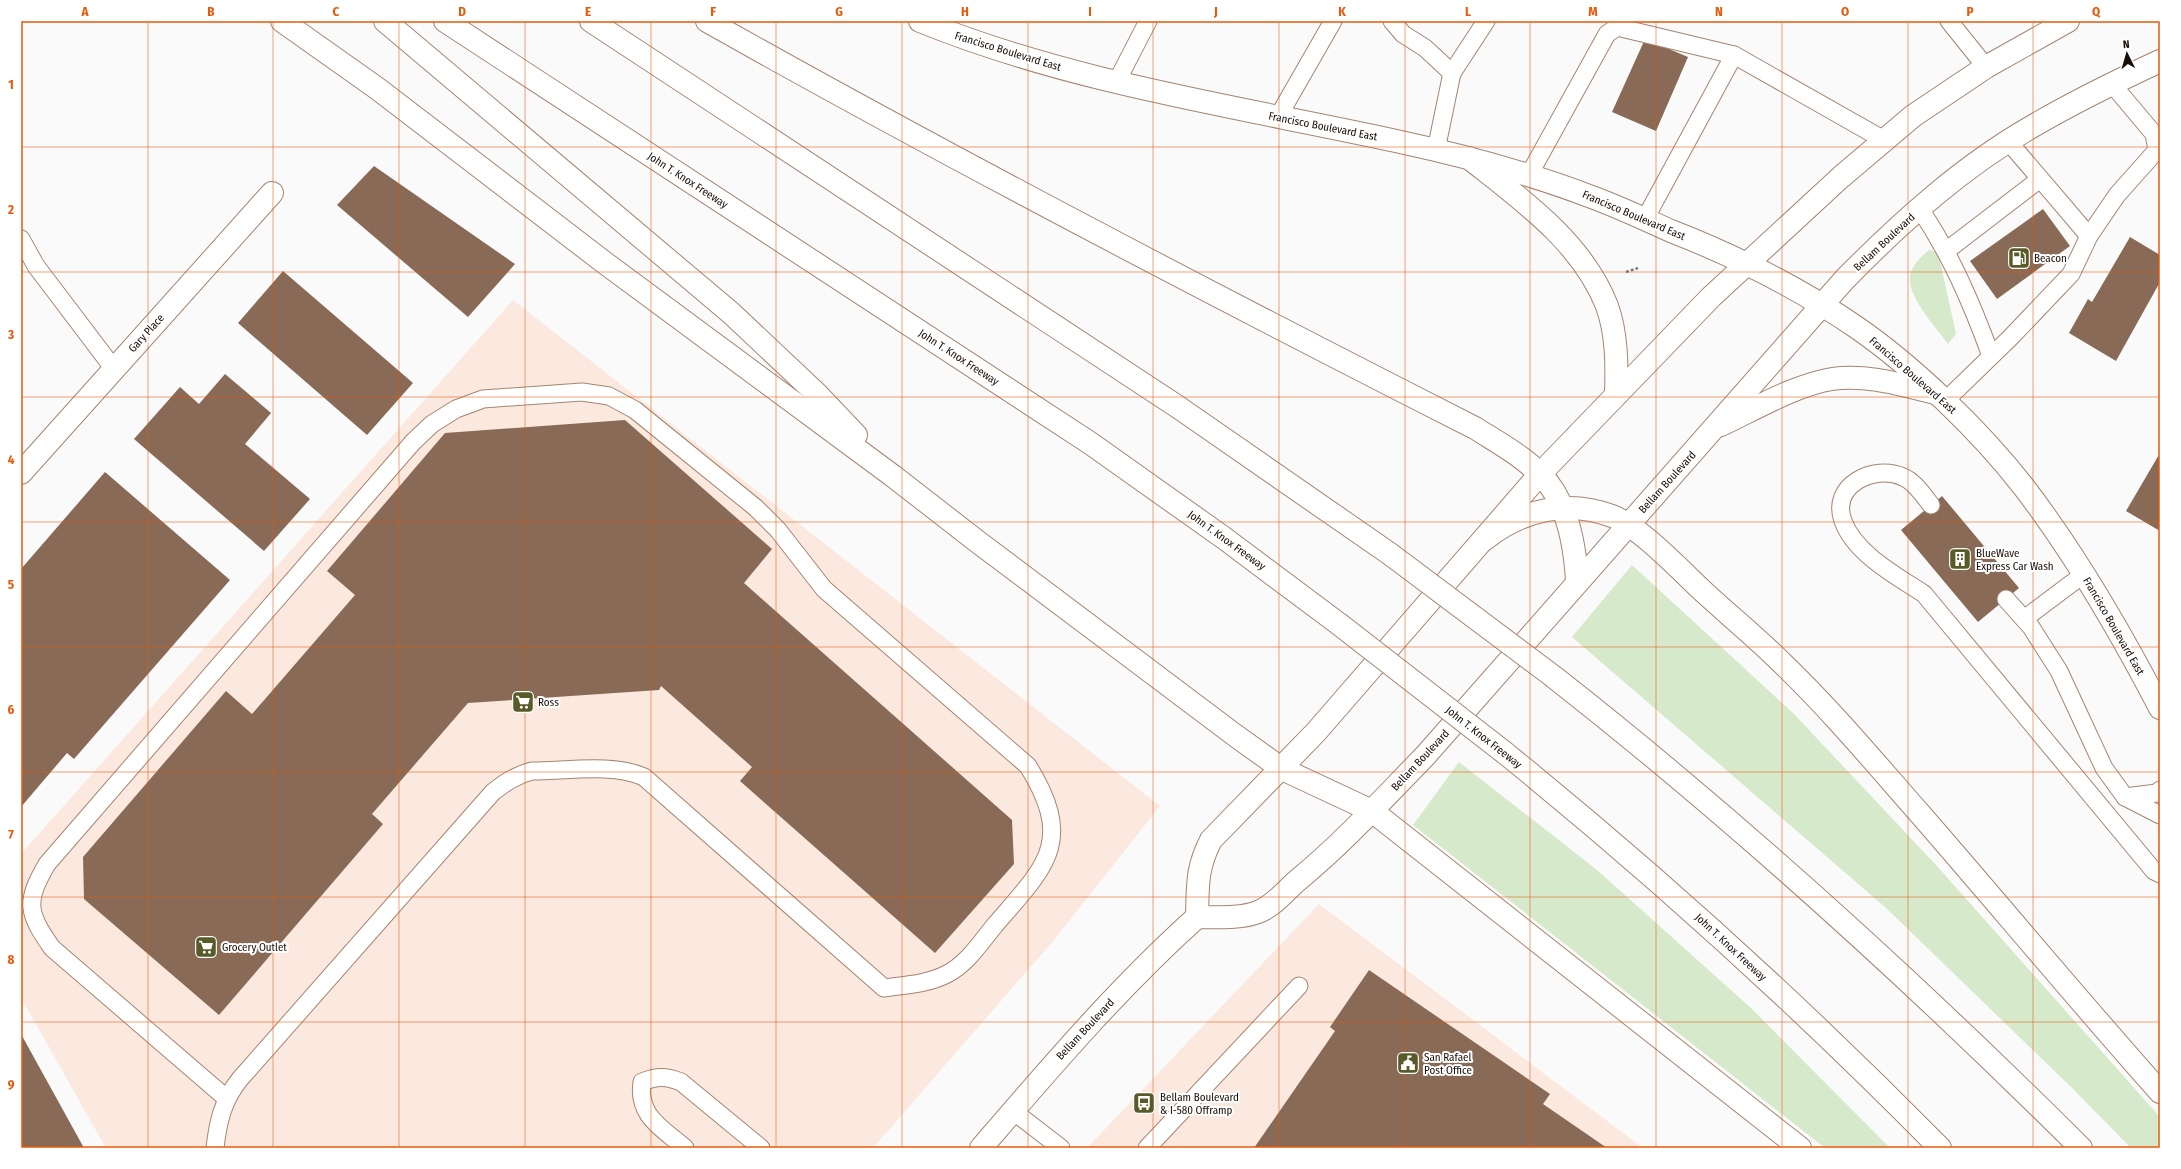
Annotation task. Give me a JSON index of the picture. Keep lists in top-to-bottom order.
{
  "streets": {
    "main road": [
      "Francisco Boulevard East",
      "John T. Knox Freeway",
      "Bellam Boulevard",
      "Gary Place"
    ]
  },
  "crossings": [
    ["Francisco Boulevard East", "Bellam Boulevard"]
  ],
  "places": {
    "fuel station": ["Beacon"],
    "building": ["BlueWave Express Car Wash"],
    "supermarket": ["Ross", "Grocery Outlet"],
    "public building": ["San Rafael Post Office"],
    "bus stop": ["Bellam Boulevard & I-580 Offramp"]
  },
  "north": "top",
  "grid": {
    "columns": [
      "A",
      "B",
      "C",
      "D",
      "E",
      "F",
      "G",
      "H",
      "I",
      "J",
      "K",
      "L",
      "M",
      "N",
      "O",
      "P",
      "Q"
    ],
    "rows": [
      "1",
      "2",
      "3",
      "4",
      "5",
      "6",
      "7",
      "8",
      "9"
    ]
  }
}
